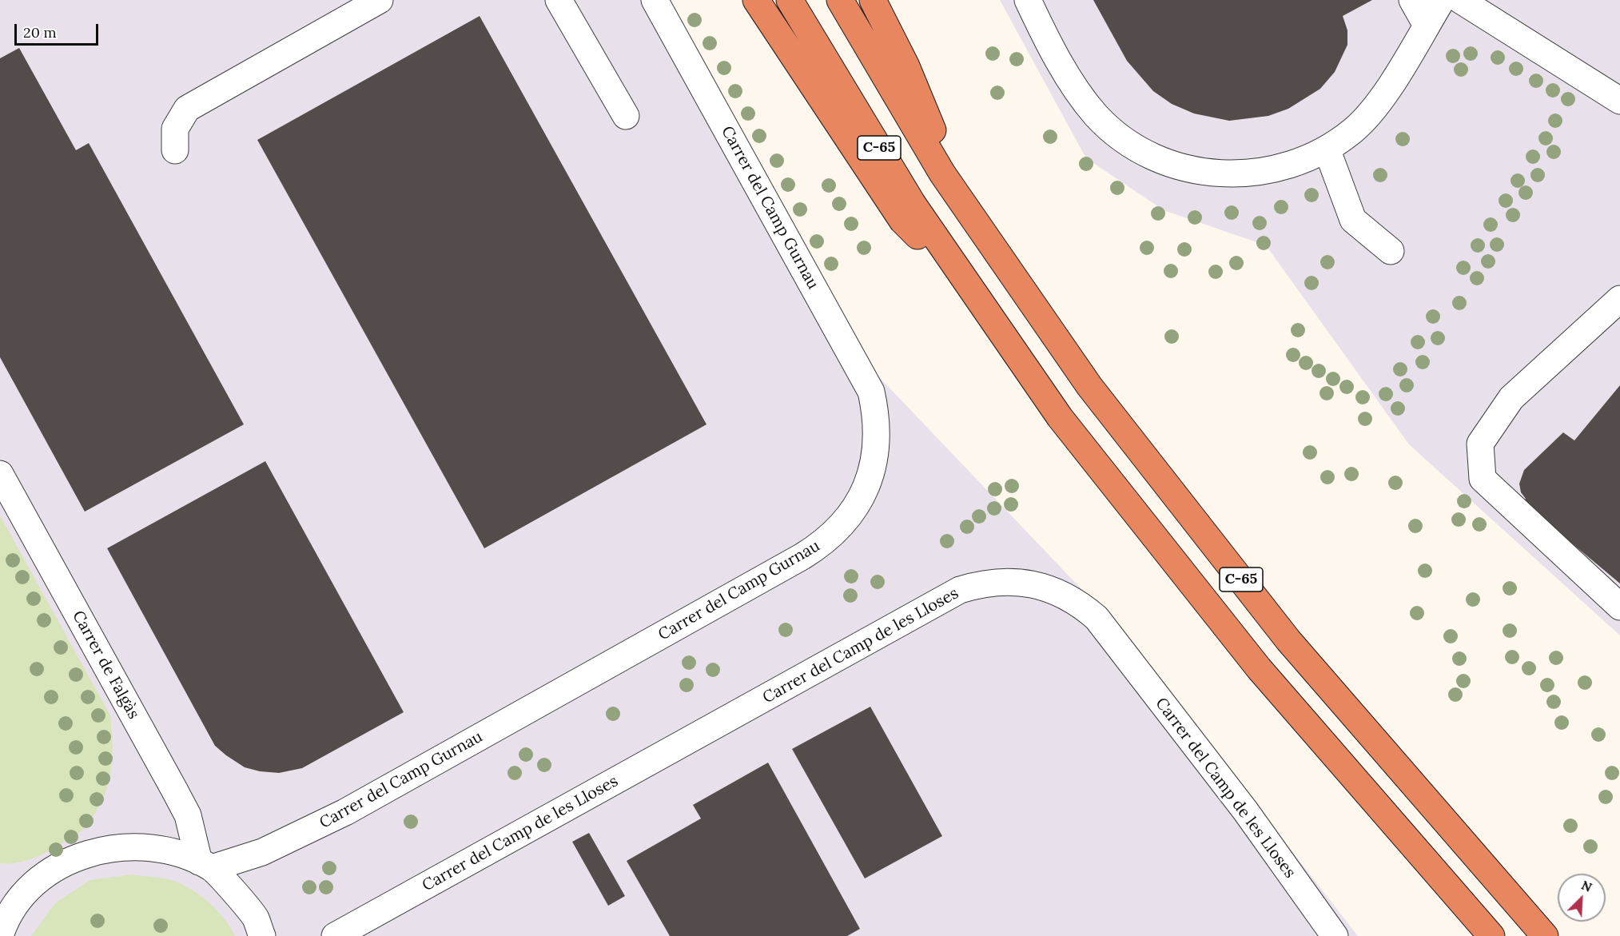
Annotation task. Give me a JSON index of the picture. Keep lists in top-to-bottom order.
{
  "streets": {
    "highway": ["C-65"],
    "street": ["Carrer del Camp Gurnau", "Carrer del Camp de les Lloses", "Carrer de Falgàs"]
  },
  "crossings": [
    ["Carrer del Camp Gurnau", "Carrer de Falgàs"]
  ],
  "scale_bar": "20 m",
  "north": "top right"
}
